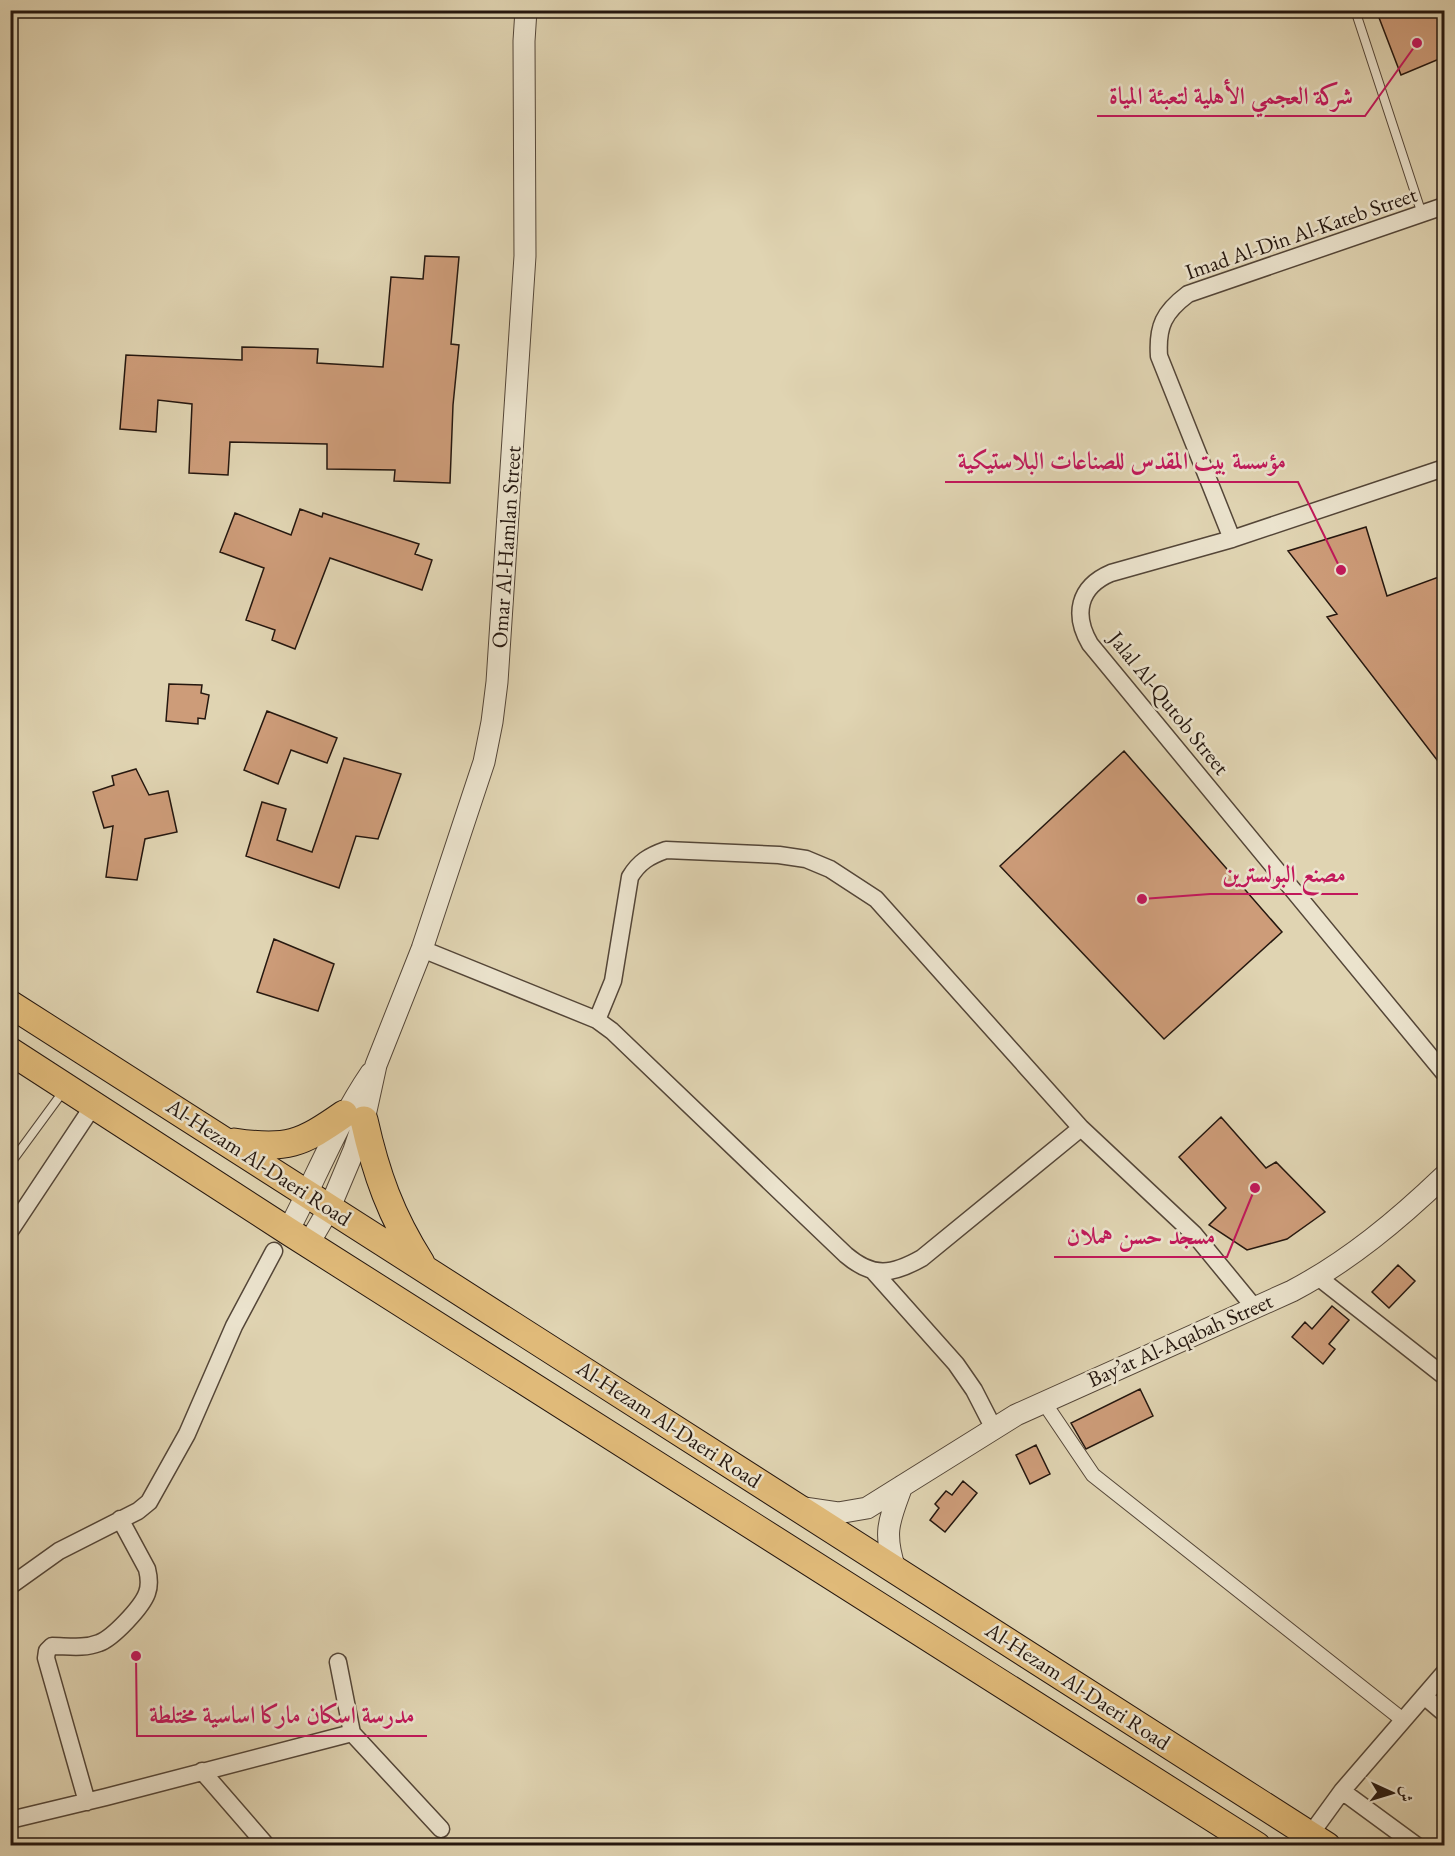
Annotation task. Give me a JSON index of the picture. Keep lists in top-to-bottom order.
{
  "streets": {
    "main road": ["Al-Hezam Al-Daeri Road"],
    "street": [
      "Imad Al-Din Al-Kateb Street",
      "Omar Al-Hamlan Street",
      "Jalal Al-Qutob Street",
      "Bay’at Al-Aqabah Street"
    ]
  },
  "crossings": [
    ["Imad Al-Din Al-Kateb Street", "Jalal Al-Qutob Street"],
    ["Omar Al-Hamlan Street", "Al-Hezam Al-Daeri Road"],
    ["Al-Hezam Al-Daeri Road", "Bay’at Al-Aqabah Street"]
  ],
  "places": [
    "شركة العجمي الأهلية لتعبئة المياة",
    "مؤسسة بيت المقدس للصناعات البلاستيكية",
    "مصنع البولسترين",
    "مسجد حسن هملان",
    "مدرسة اسكان ماركا اساسية مختلطة"
  ],
  "north": "right"
}
